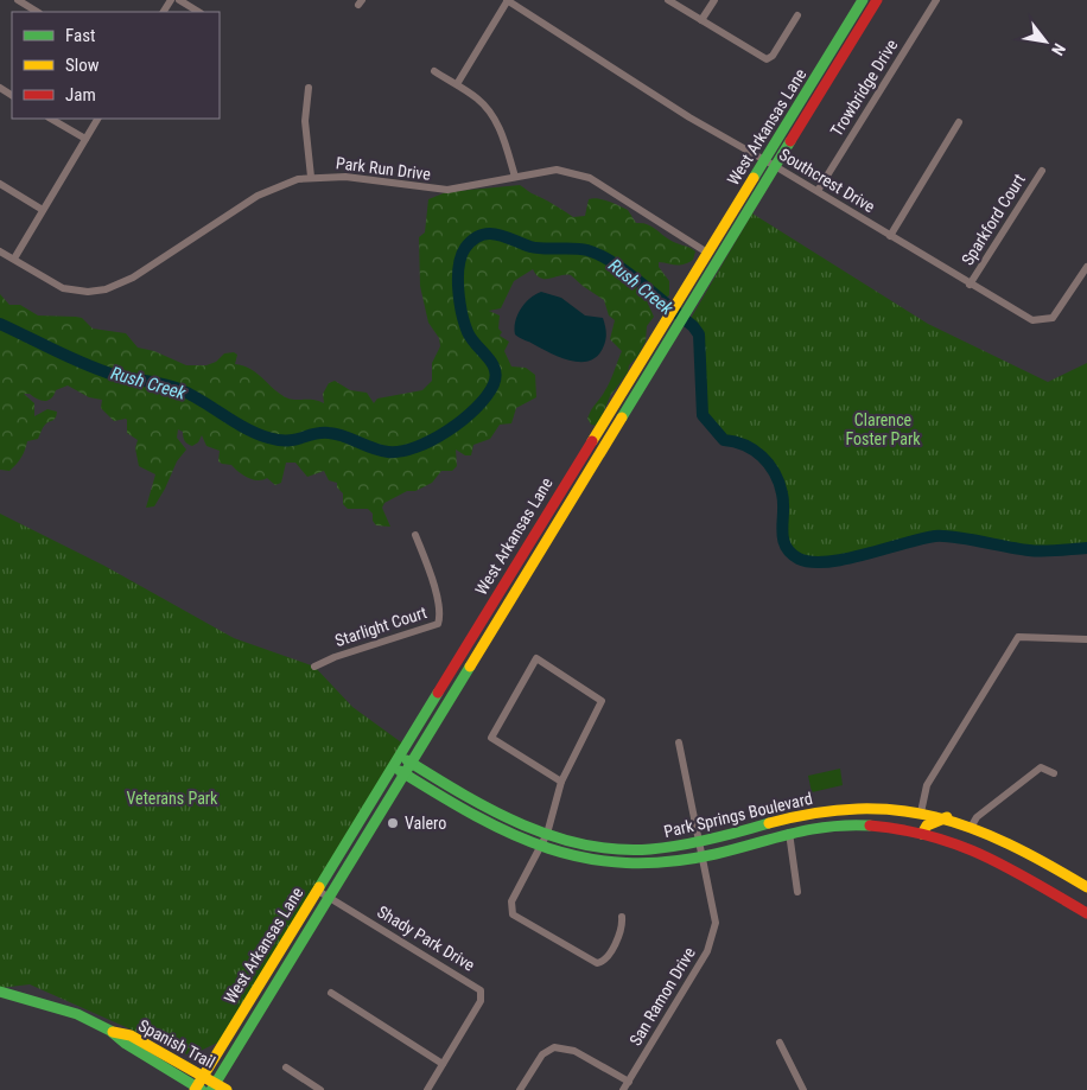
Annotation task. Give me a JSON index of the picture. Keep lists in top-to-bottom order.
{
  "streets": {
    "main road": ["West Arkansas Lane", "Park Springs Boulevard", "Spanish Trail"],
    "street": [
      "Trowbridge Drive",
      "Park Run Drive",
      "Southcrest Drive",
      "Sparkford Court",
      "Starlight Court",
      "Shady Park Drive",
      "San Ramon Drive"
    ]
  },
  "crossings": [
    ["Trowbridge Drive", "Southcrest Drive"],
    ["West Arkansas Lane", "Park Run Drive"],
    ["West Arkansas Lane", "Southcrest Drive"],
    ["West Arkansas Lane", "Park Springs Boulevard"],
    ["West Arkansas Lane", "Shady Park Drive"],
    ["West Arkansas Lane", "Spanish Trail"],
    ["Southcrest Drive", "Sparkford Court"],
    ["Park Springs Boulevard", "San Ramon Drive"]
  ],
  "water": ["Rush Creek"],
  "parks": ["Clarence Foster Park", "Veterans Park"],
  "places": ["Valero"],
  "legend": ["Fast", "Slow", "Jam"],
  "north": "bottom right"
}
